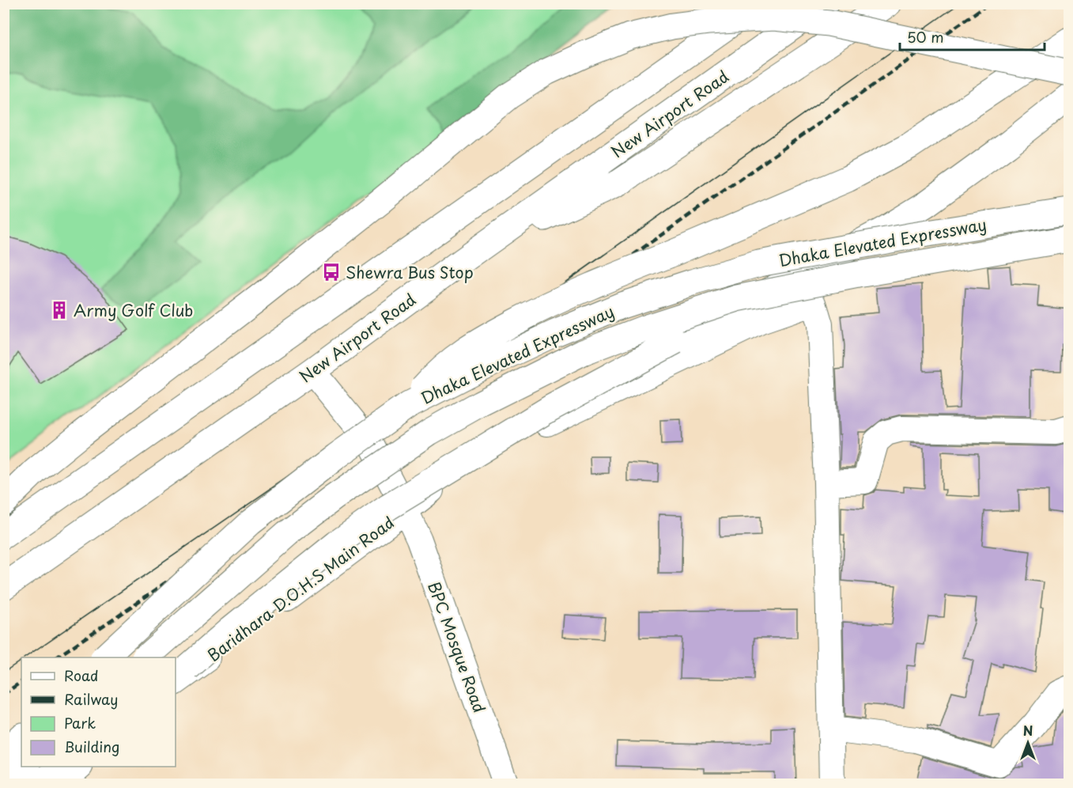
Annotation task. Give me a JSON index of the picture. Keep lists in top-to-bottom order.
{
  "streets": {
    "highway": ["New Airport Road", "Dhaka Elevated Expressway"],
    "street": ["Baridhara D.O.H.S Main Road", "BPC Mosque Road"]
  },
  "crossings": [
    ["New Airport Road", "Baridhara D.O.H.S Main Road"],
    ["Baridhara D.O.H.S Main Road", "BPC Mosque Road"]
  ],
  "places": {
    "bus stop": ["Shewra Bus Stop"],
    "building": ["Army Golf Club"]
  },
  "legend": [
    "Road",
    "Railway",
    "Park",
    "Building"
  ],
  "scale_bar": "50 m",
  "north": "top"
}
